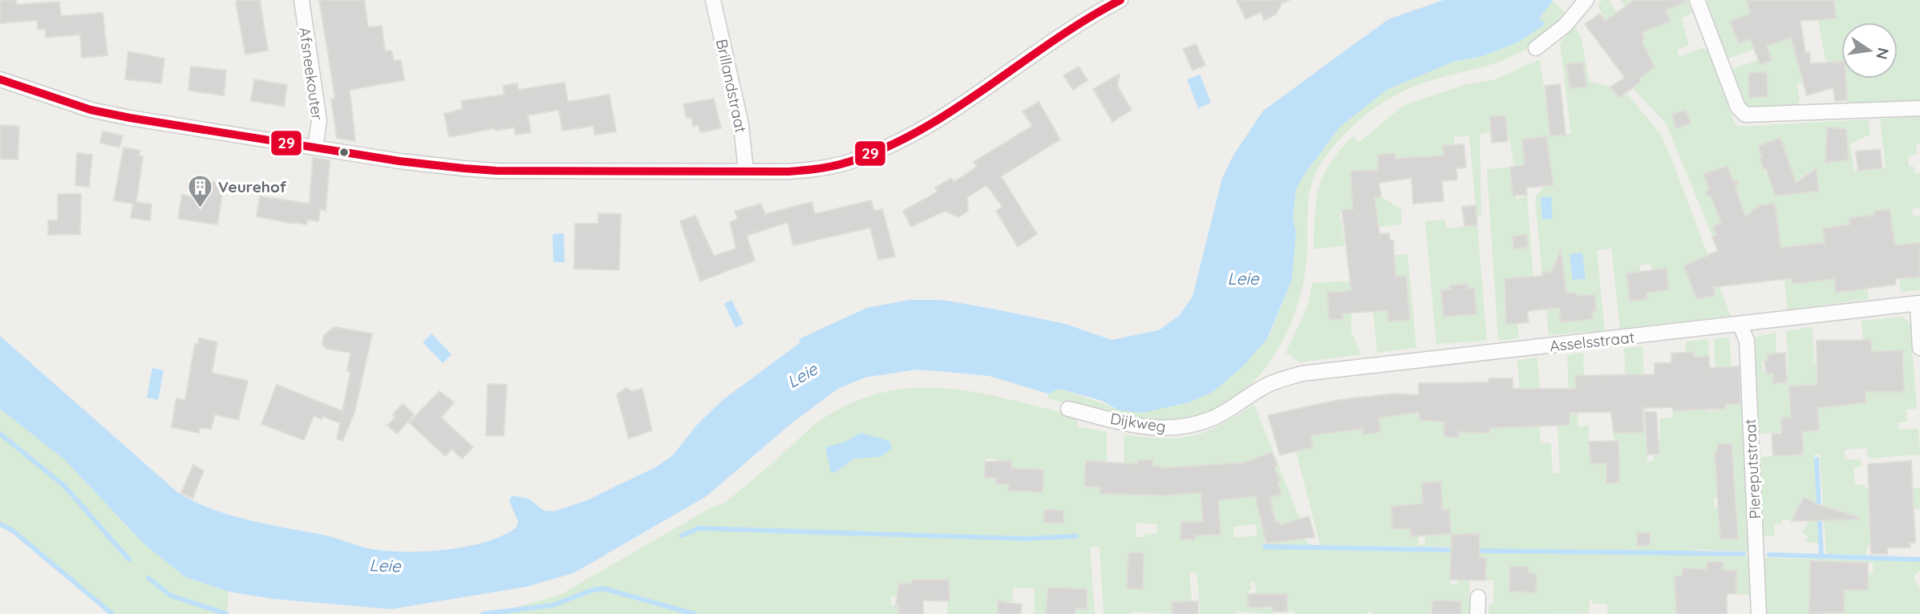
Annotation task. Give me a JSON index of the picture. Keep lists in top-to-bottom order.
{
  "streets": {
    "street": [
      "Afsneekouter",
      "Brillandstraat",
      "Asselsstraat",
      "Dijkweg",
      "Piereputstraat"
    ]
  },
  "crossings": [
    ["Asselsstraat", "Dijkweg"],
    ["Asselsstraat", "Piereputstraat"]
  ],
  "water": ["Leie"],
  "places": {
    "building": ["Veurehof"]
  },
  "lines": ["transit line 29"],
  "north": "right"
}
